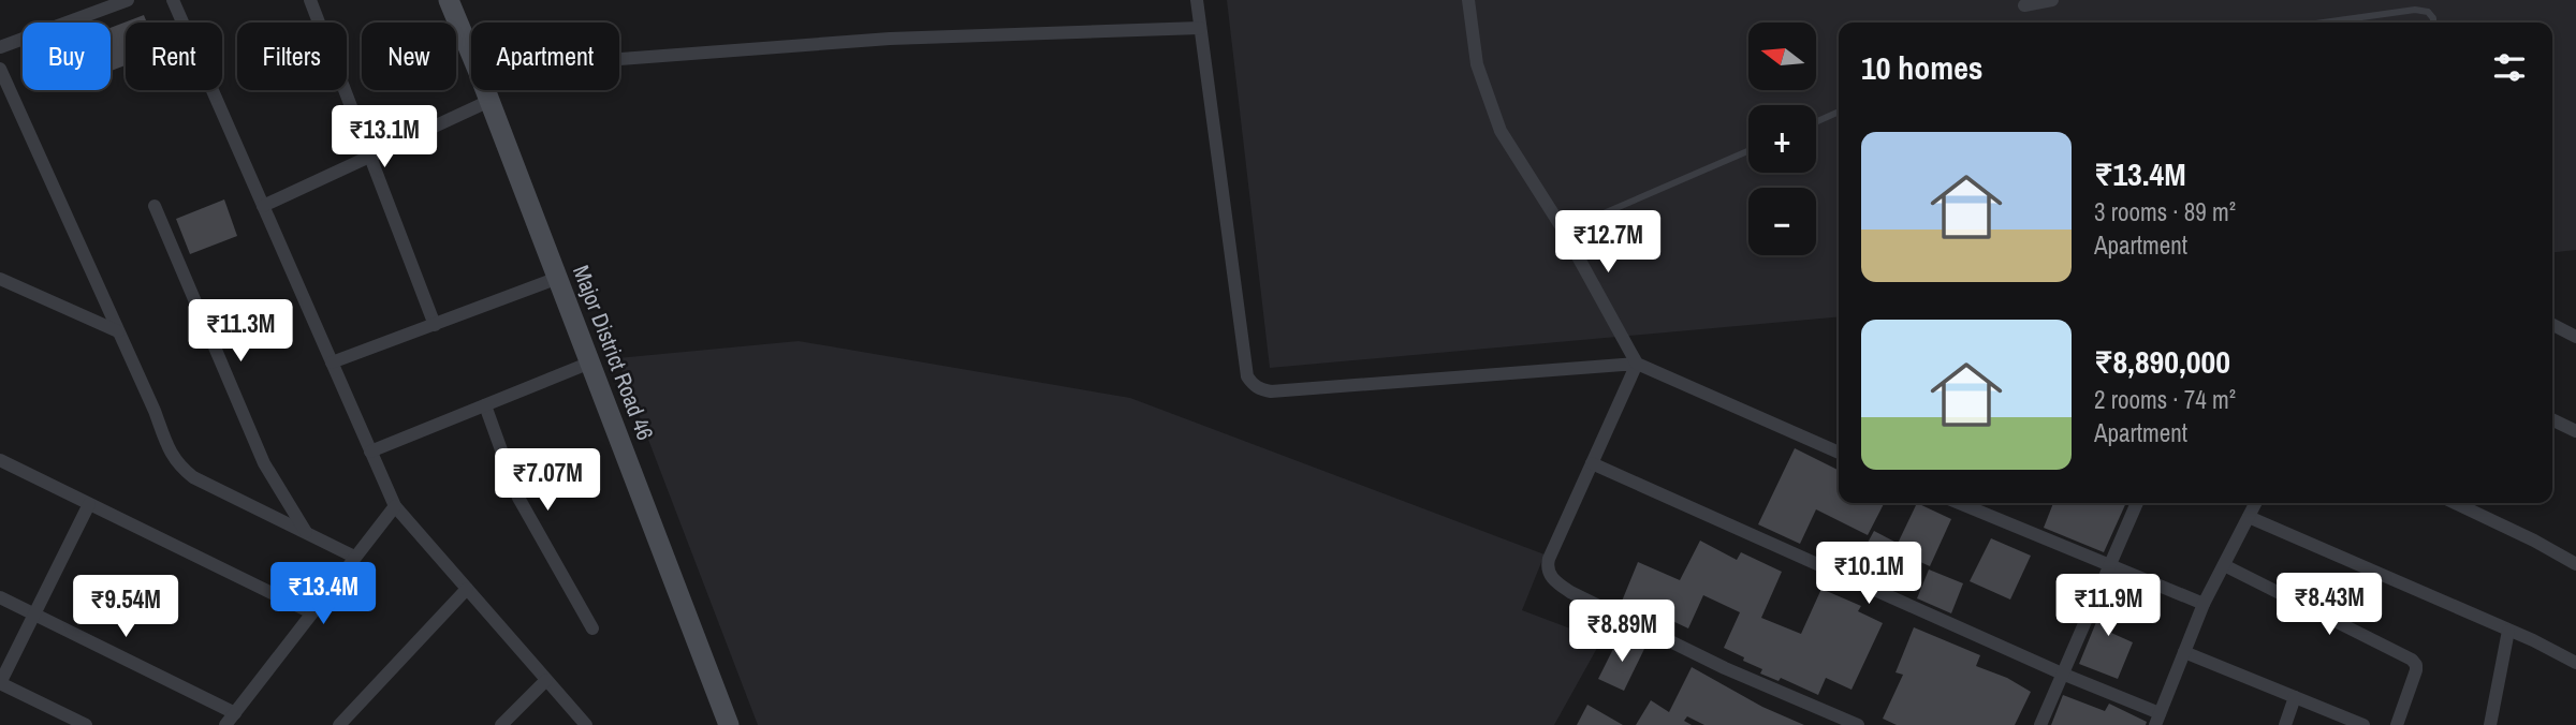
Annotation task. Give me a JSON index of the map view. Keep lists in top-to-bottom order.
{
  "streets": {
    "main road": ["Major District Road 46"]
  },
  "north": "left",
  "page": {
    "map_buttons": ["+", "−"],
    "chip": [
      "Buy",
      "Rent",
      "Filters",
      "New",
      "Apartment"
    ],
    "heading": "10 homes",
    "price": [
      "₹13.1M",
      "₹12.7M",
      "₹11.3M",
      "₹7.07M",
      "₹10.1M",
      "₹13.4M",
      "₹8.43M",
      "₹11.9M",
      "₹9.54M",
      "₹8.89M"
    ],
    "list": [
      {
        "name": "₹13.4M",
        "note": "3 rooms · 89 m² · Apartment"
      },
      {
        "name": "₹8,890,000",
        "note": "2 rooms · 74 m² · Apartment"
      }
    ]
  }
}
